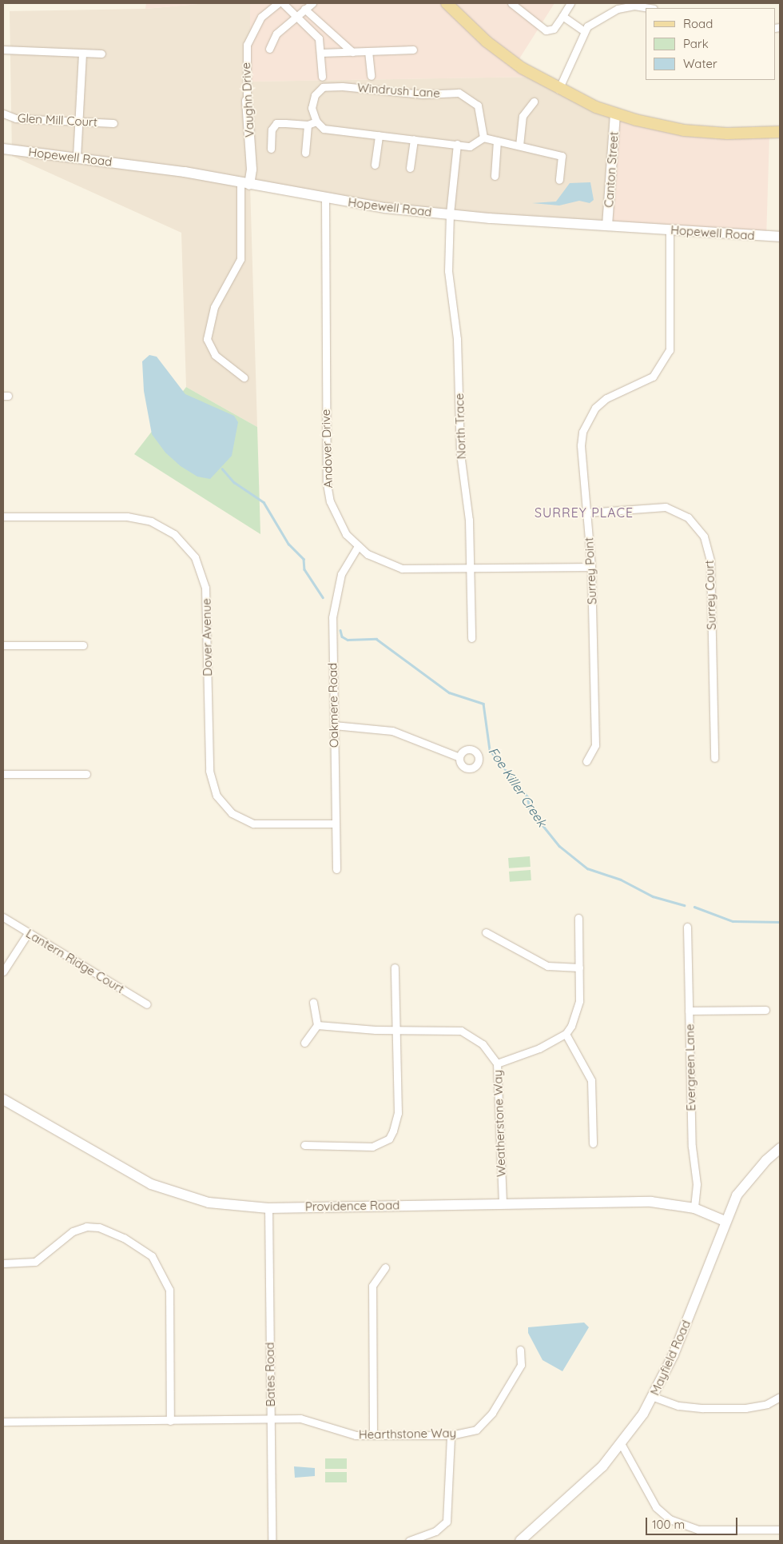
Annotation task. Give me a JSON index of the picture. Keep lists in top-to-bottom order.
{
  "streets": {
    "street": [
      "Windrush Lane",
      "Vaughn Drive",
      "Glen Mill Court",
      "Hopewell Road",
      "Canton Street",
      "North Trace",
      "Andover Drive",
      "Surrey Point",
      "Surrey Court",
      "Dover Avenue",
      "Oakmere Road",
      "Lantern Ridge Court",
      "Evergreen Lane",
      "Weatherstone Way",
      "Providence Road",
      "Mayfield Road",
      "Bates Road",
      "Hearthstone Way"
    ]
  },
  "crossings": [
    ["Vaughn Drive", "Hopewell Road"],
    ["Hopewell Road", "Canton Street"],
    ["Hopewell Road", "North Trace"],
    ["Hopewell Road", "Andover Drive"],
    ["Hopewell Road", "Surrey Point"],
    ["North Trace", "Andover Drive"],
    ["Andover Drive", "Surrey Point"],
    ["Andover Drive", "Oakmere Road"],
    ["Surrey Point", "Surrey Court"],
    ["Dover Avenue", "Oakmere Road"],
    ["Evergreen Lane", "Providence Road"],
    ["Weatherstone Way", "Providence Road"],
    ["Providence Road", "Mayfield Road"],
    ["Providence Road", "Bates Road"],
    ["Bates Road", "Hearthstone Way"]
  ],
  "districts": ["SURREY PLACE"],
  "water": ["Foe Killer Creek"],
  "legend": ["Road", "Park", "Water"],
  "scale_bar": "100 m"
}
